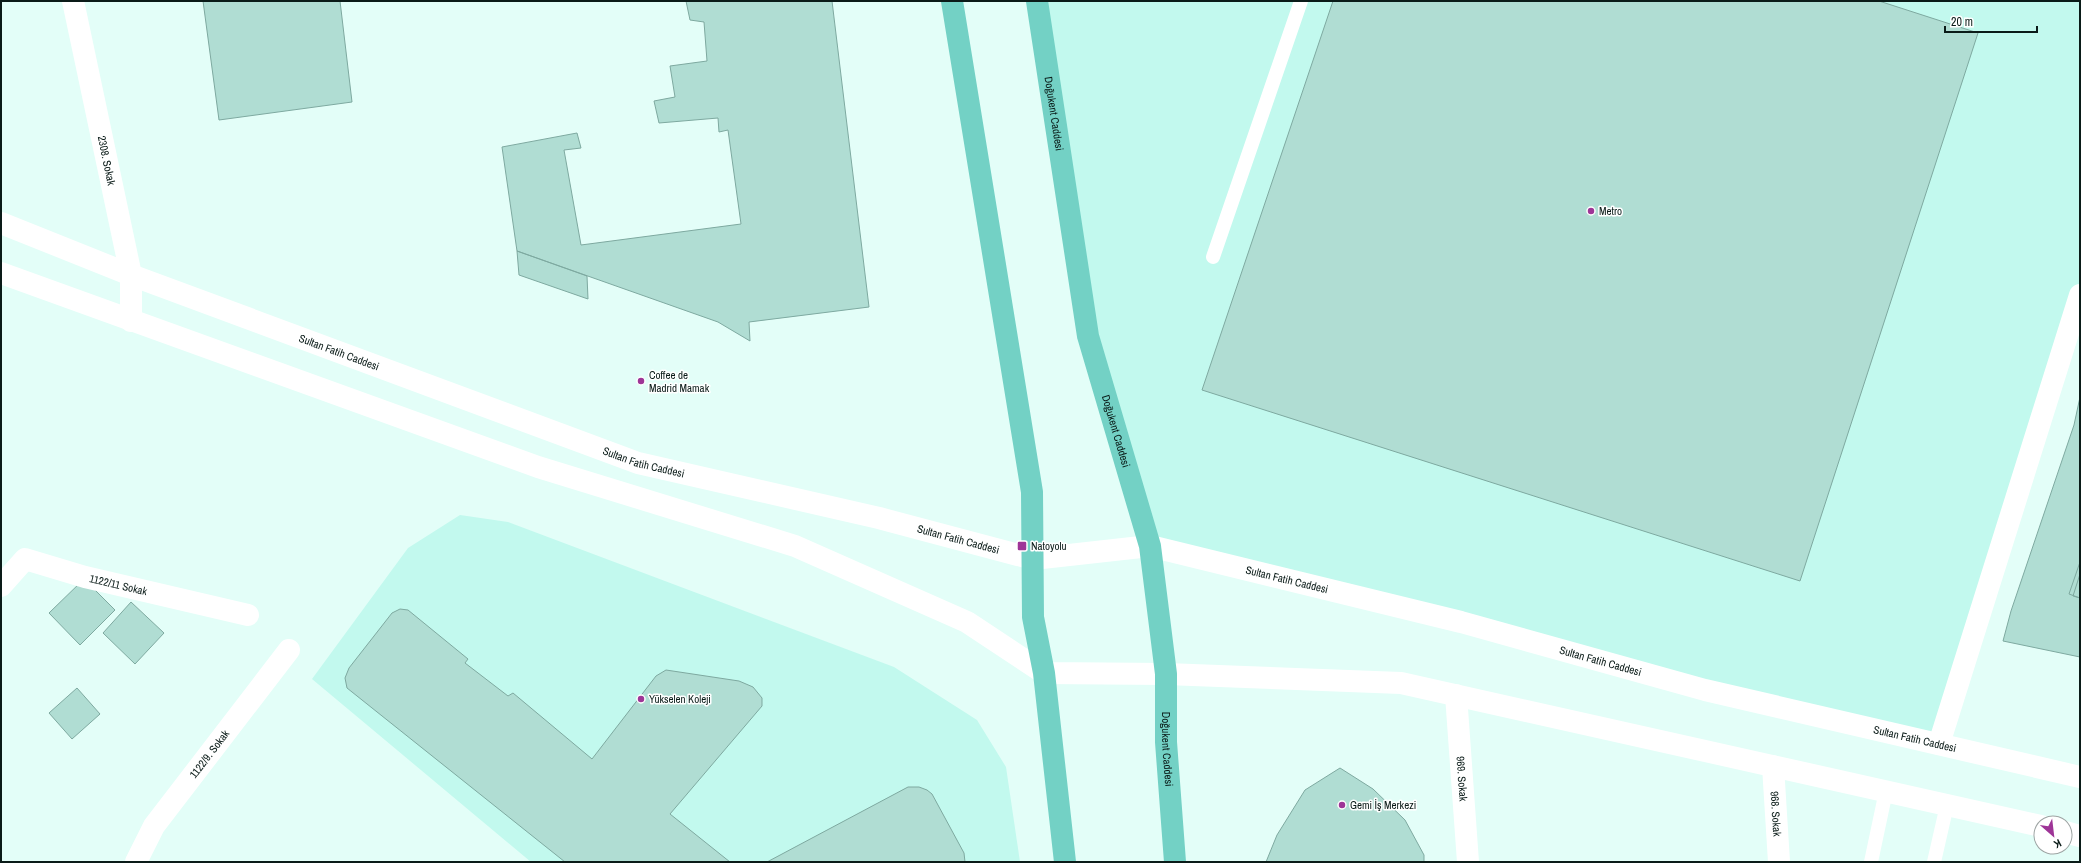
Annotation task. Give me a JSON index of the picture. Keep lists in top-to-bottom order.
{
  "streets": {
    "main road": ["Doğukent Caddesi"],
    "street": [
      "2308. Sokak",
      "Sultan Fatih Caddesi",
      "1122/11 Sokak",
      "1122/9. Sokak",
      "969. Sokak",
      "968. Sokak"
    ]
  },
  "crossings": [
    ["Doğukent Caddesi", "Sultan Fatih Caddesi"],
    ["2308. Sokak", "Sultan Fatih Caddesi"]
  ],
  "places": {
    "other": [
      "Metro",
      "Coffee de Madrid Mamak",
      "Yükselen Koleji",
      "Gemi İş Merkezi"
    ],
    "transit": ["Natoyolu"]
  },
  "scale_bar": "20 m",
  "north": "bottom right"
}
